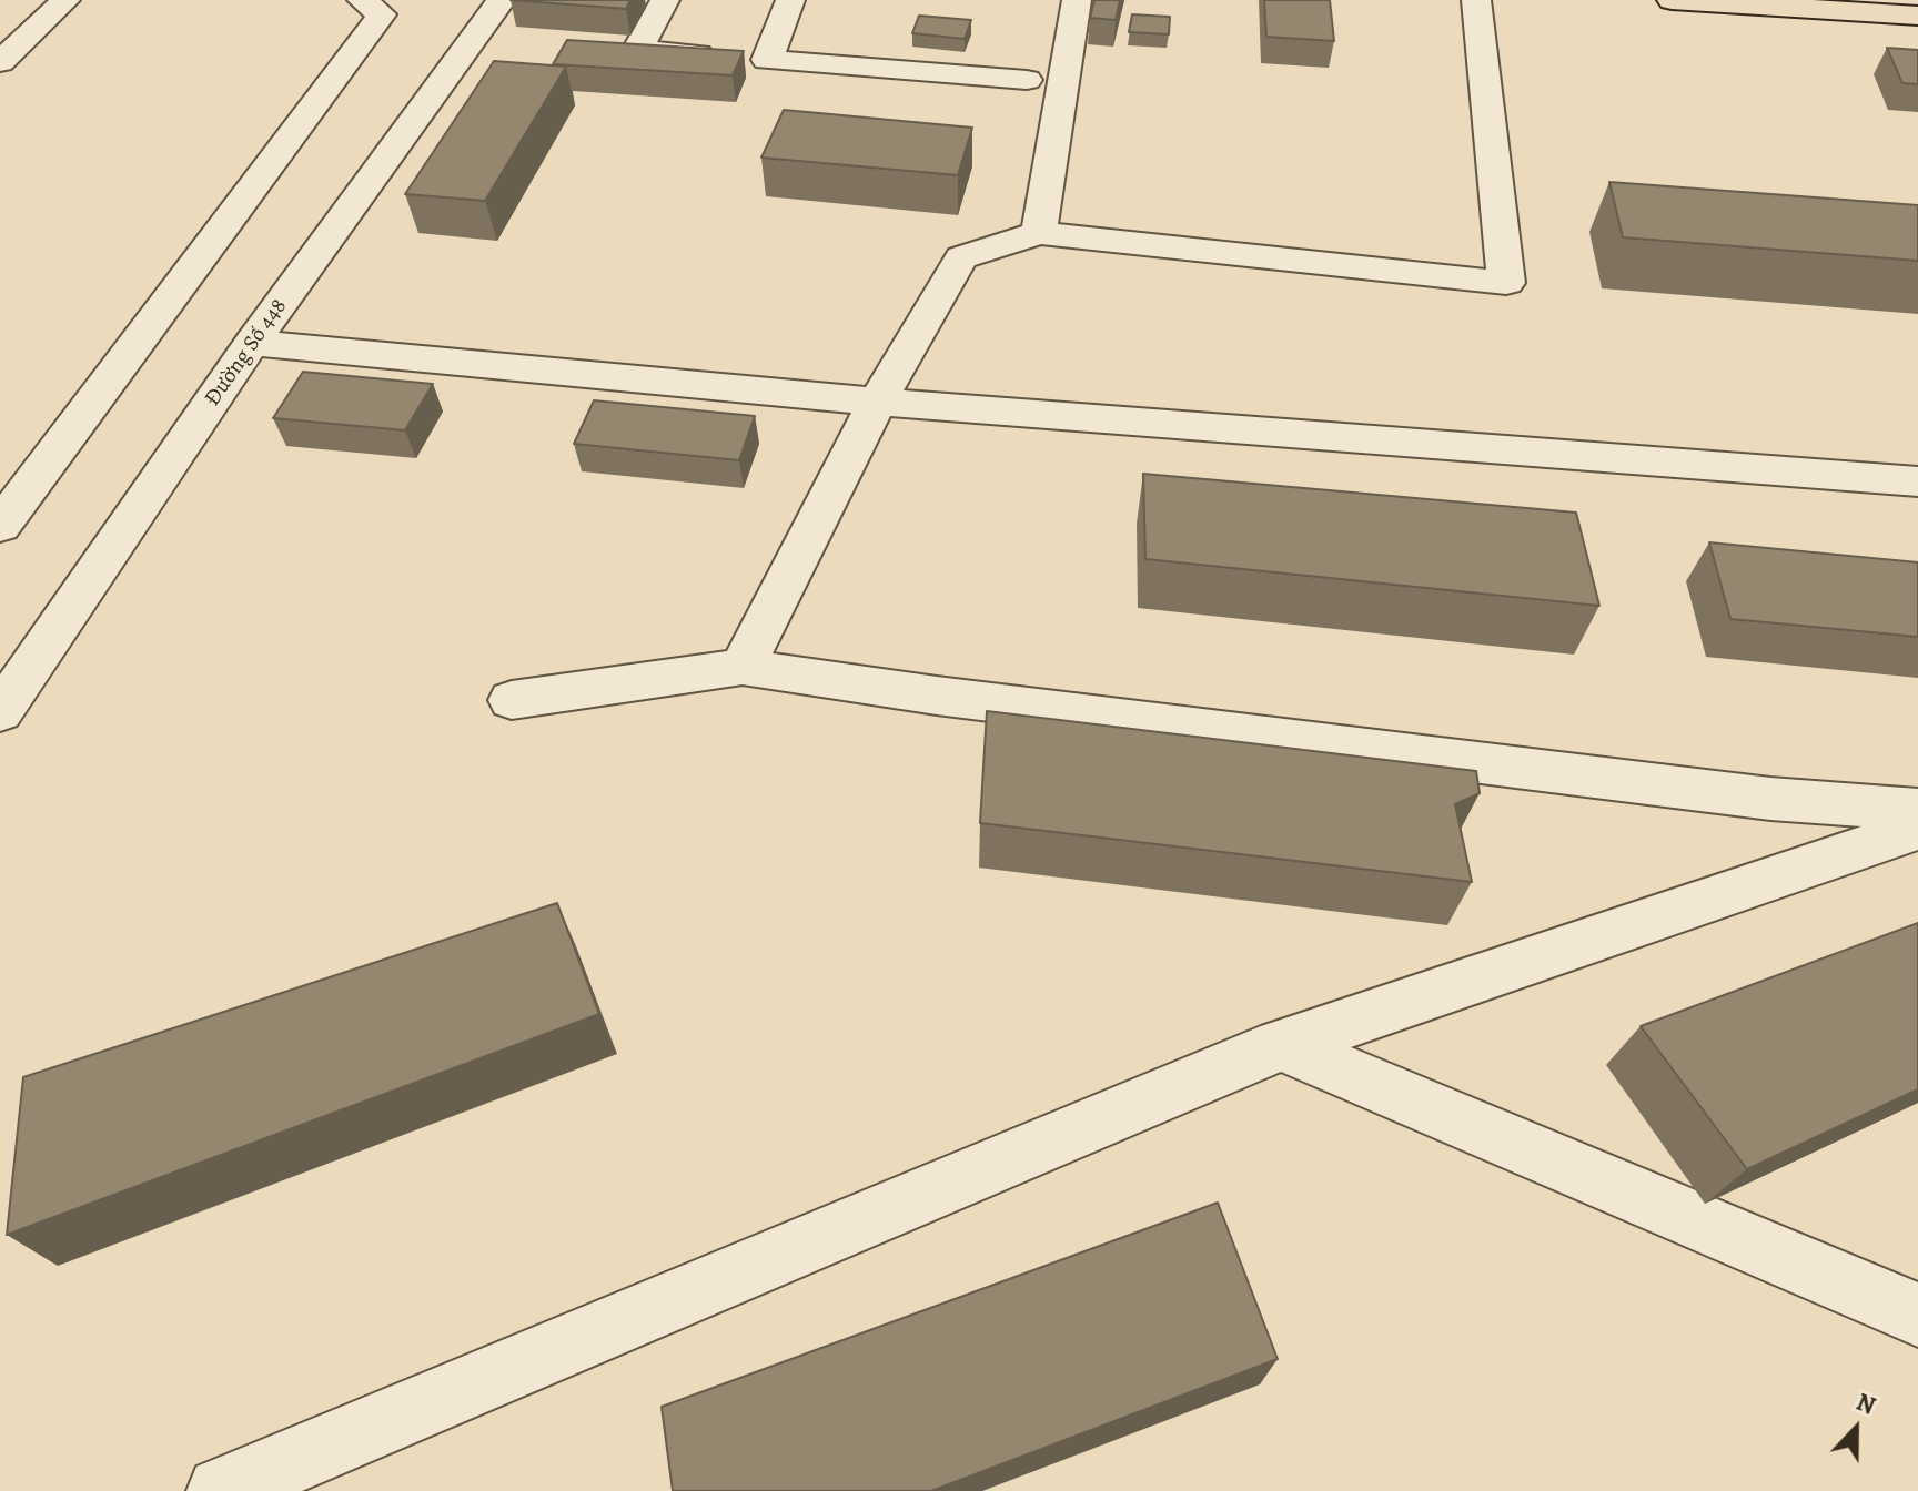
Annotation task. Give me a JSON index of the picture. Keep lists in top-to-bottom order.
{
  "streets": {
    "street": ["Đường Số 448"]
  },
  "north": "top"
}
